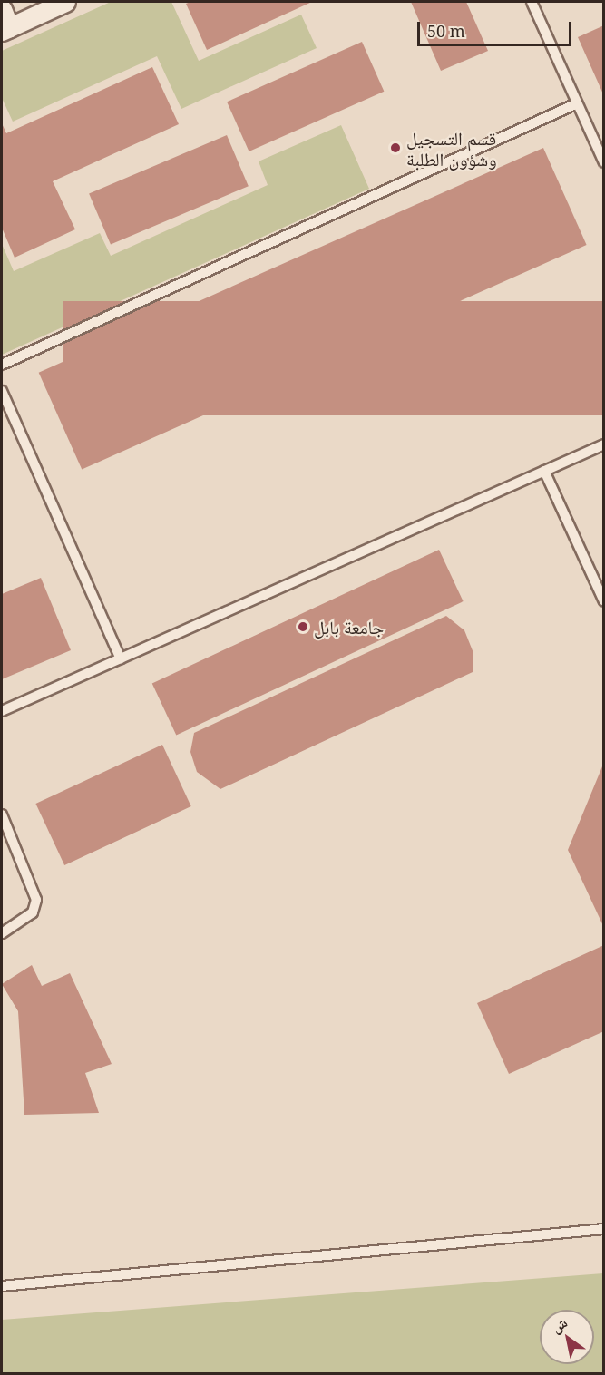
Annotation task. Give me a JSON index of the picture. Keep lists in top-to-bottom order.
{
  "places": ["قسم التسجيل وشؤون الطلبة", "جامعة بابل"],
  "scale_bar": "50 m",
  "north": "top left"
}
